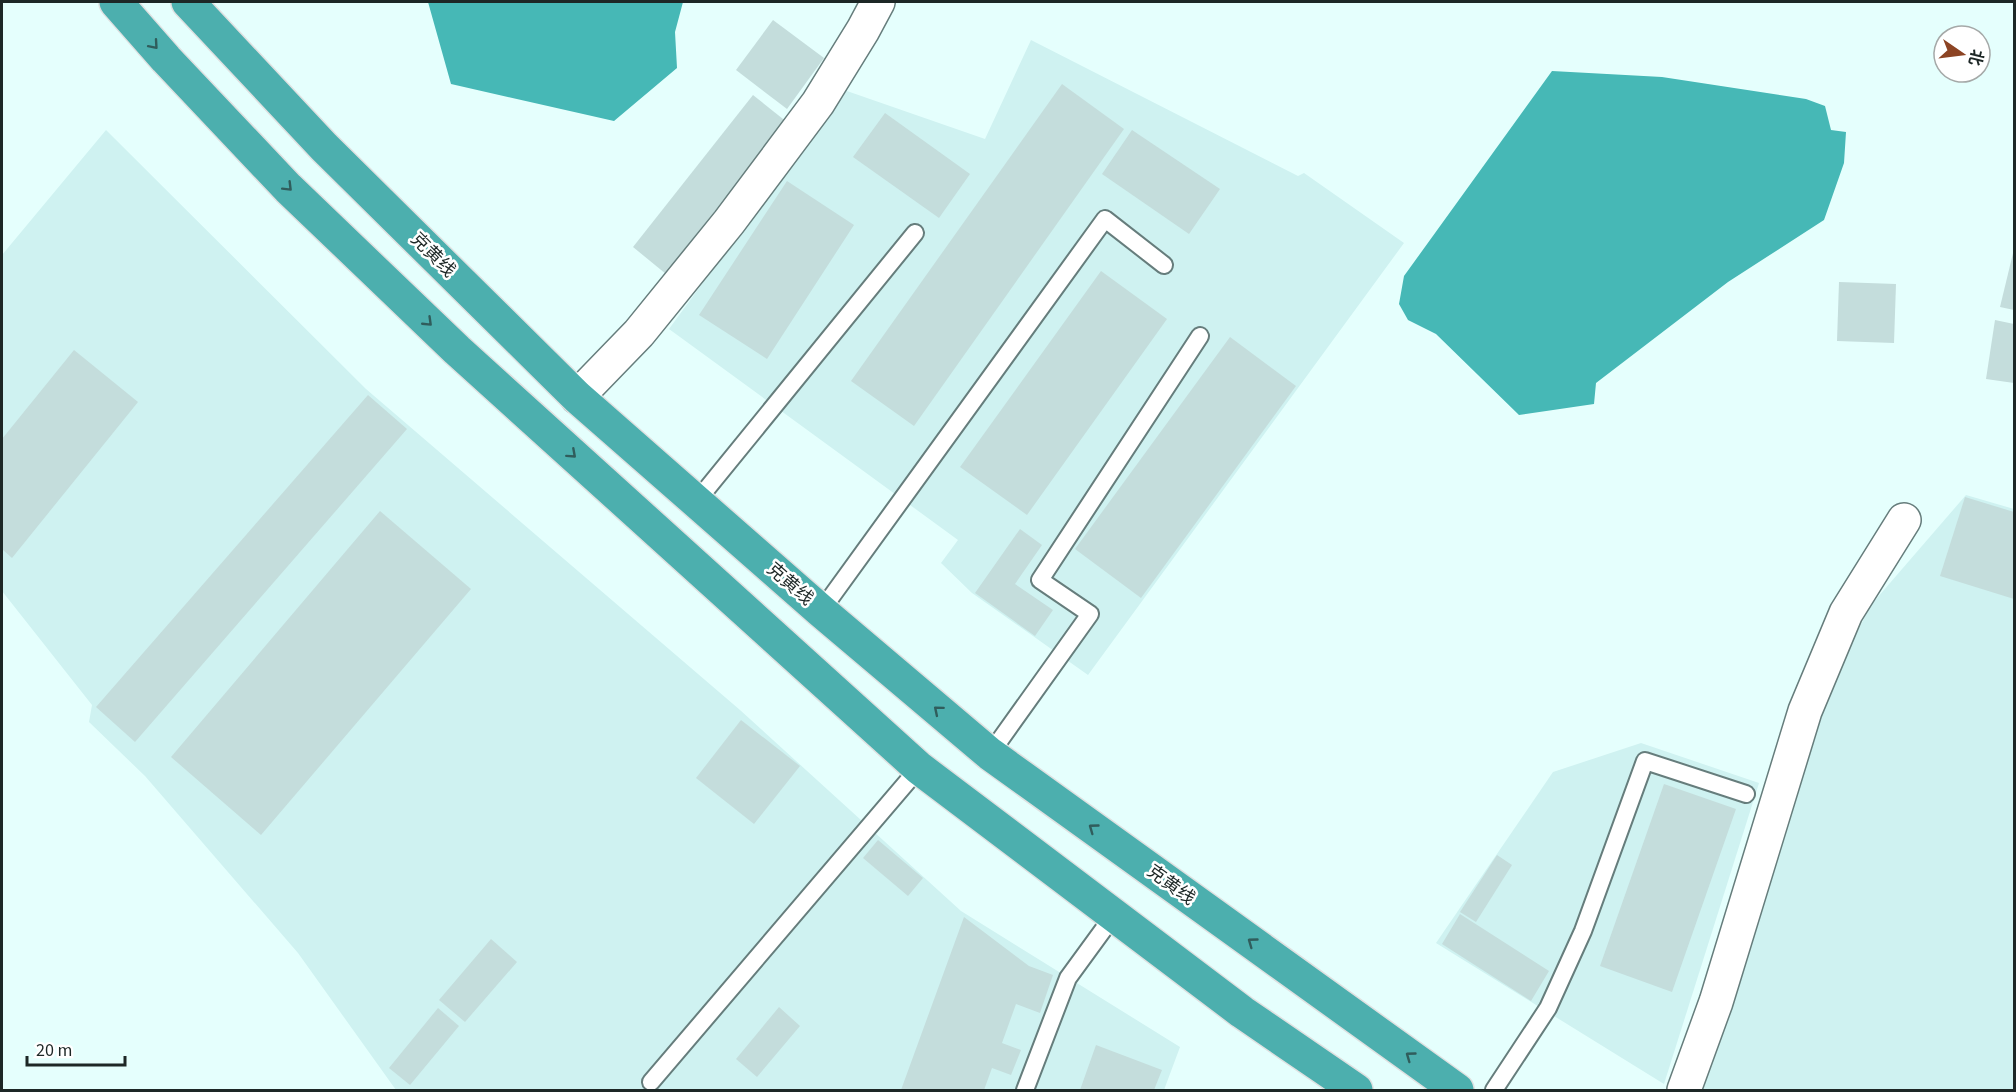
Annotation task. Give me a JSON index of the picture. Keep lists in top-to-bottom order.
{
  "streets": {
    "highway": ["克黄线"]
  },
  "scale_bar": "20 m",
  "north": "right"
}
